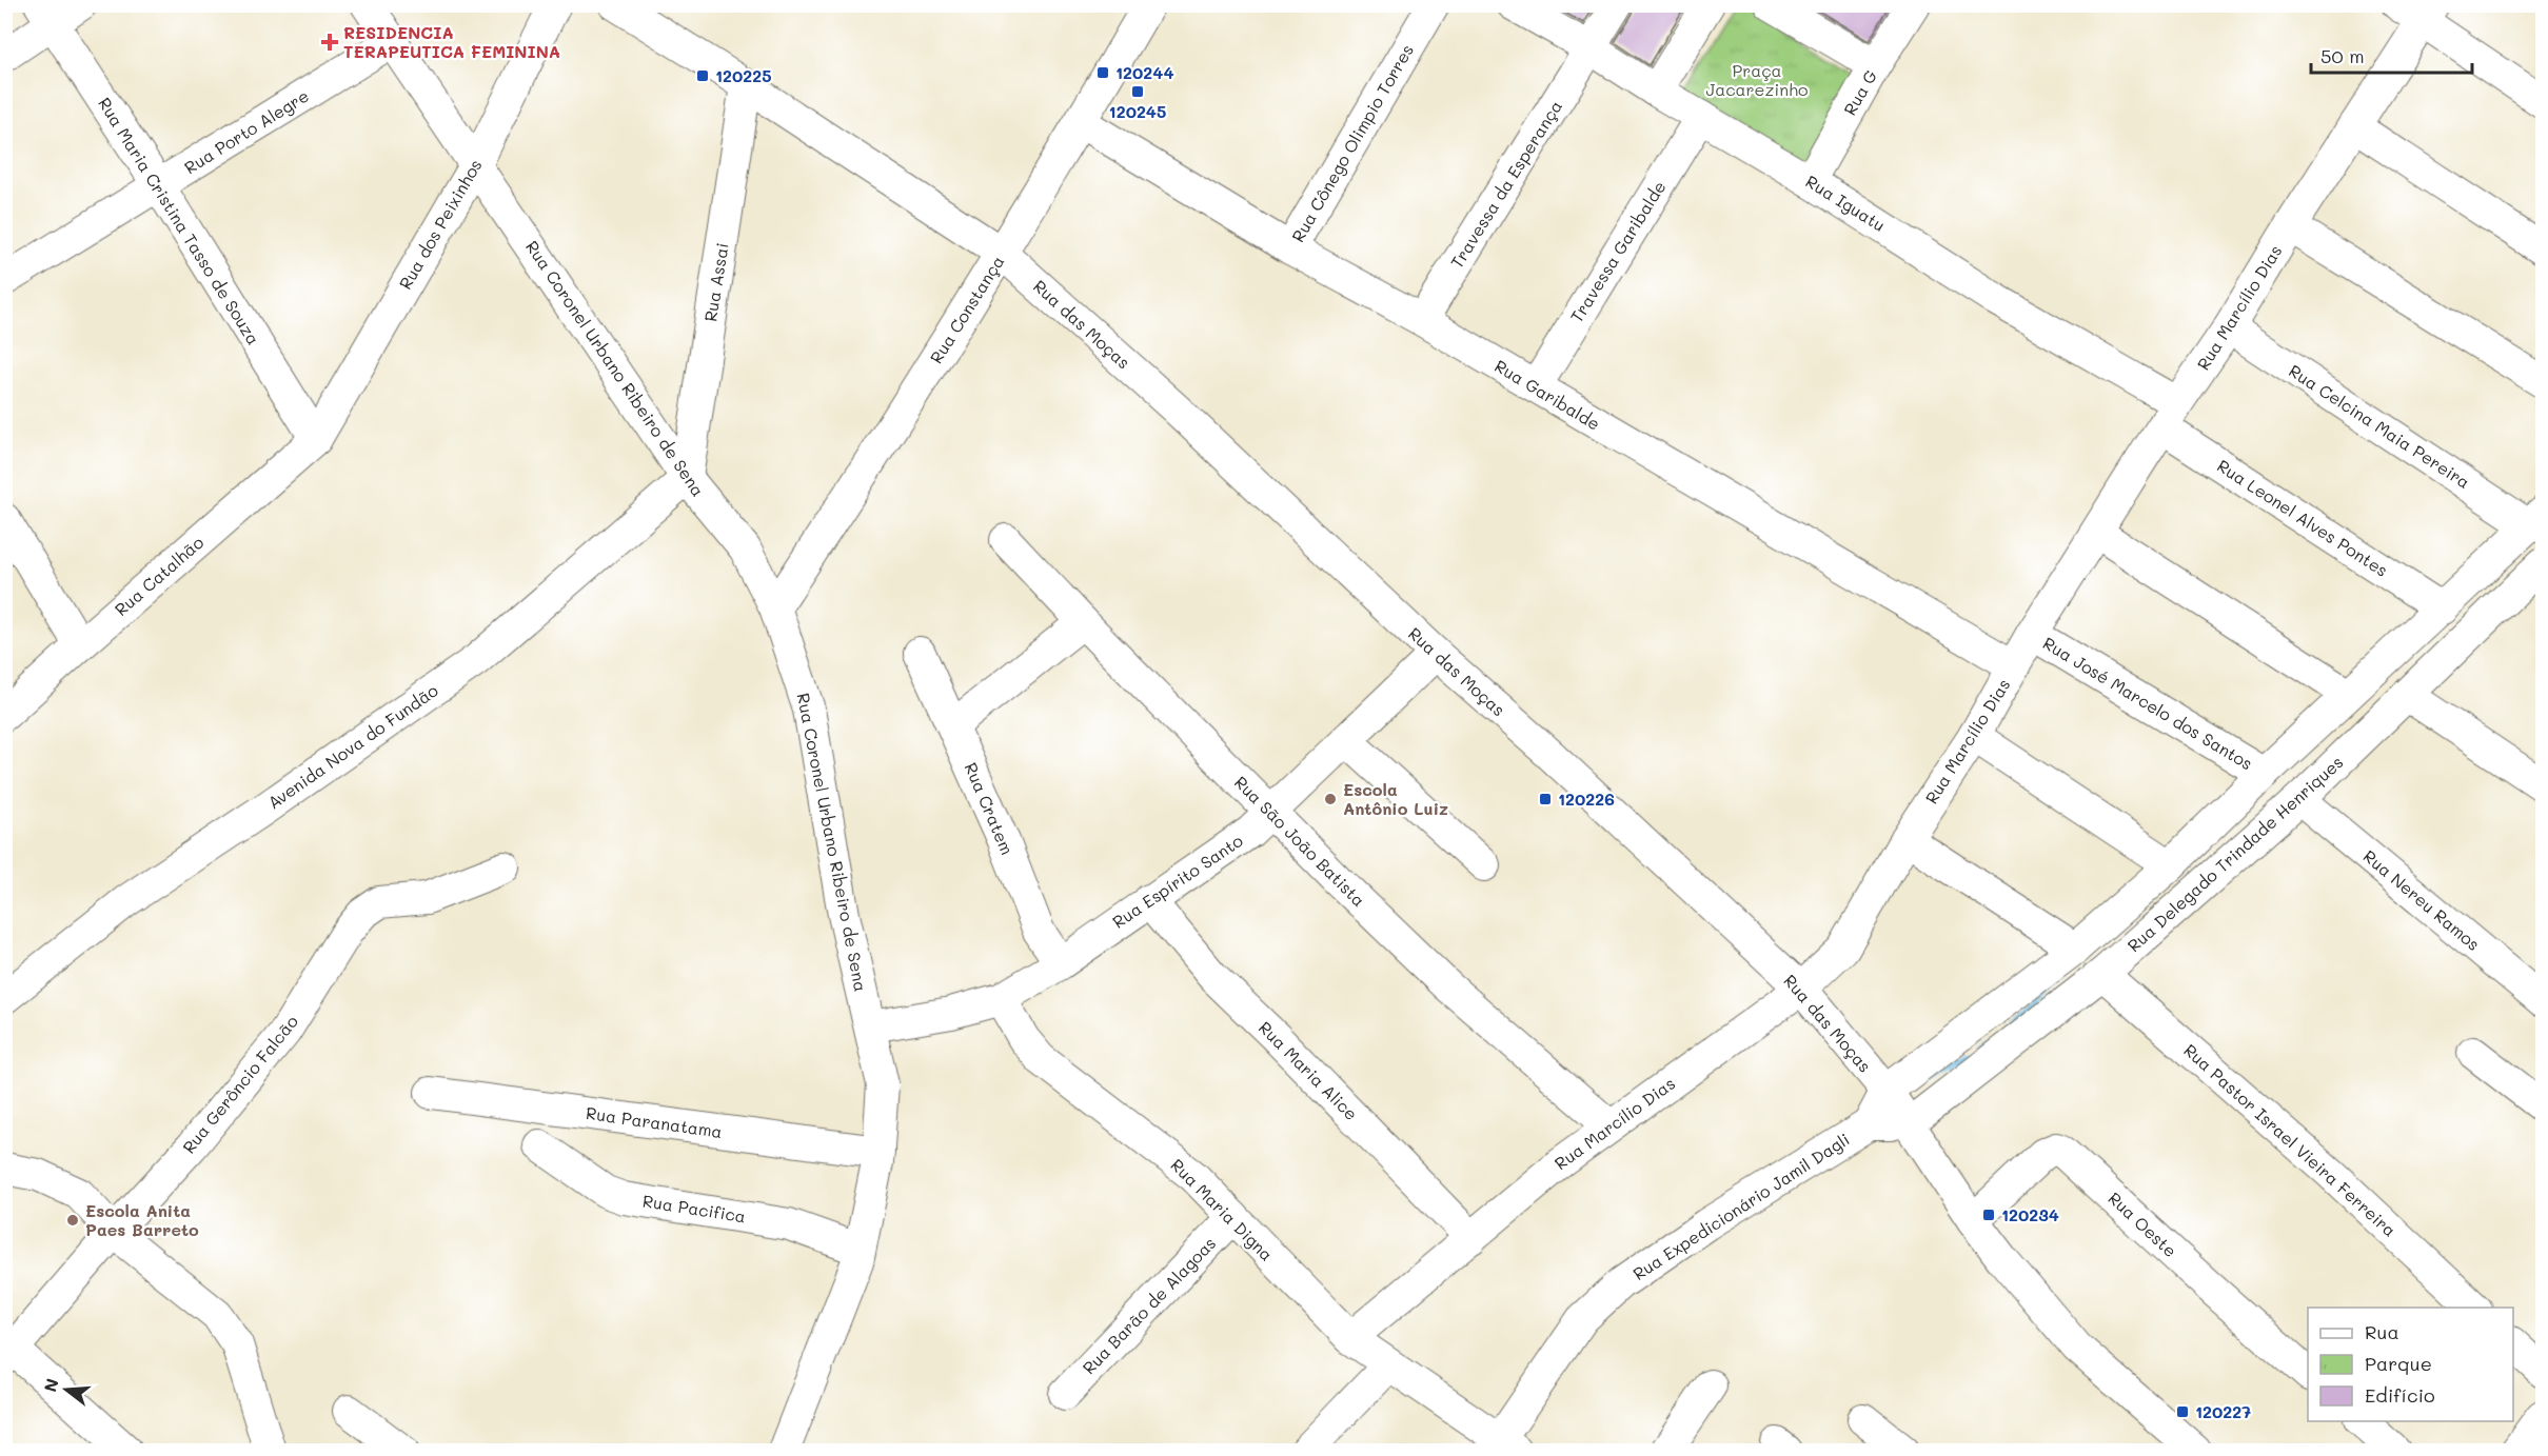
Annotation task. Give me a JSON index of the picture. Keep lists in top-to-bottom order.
{
  "streets": {
    "street": [
      "Rua G",
      "Rua Porto Alegre",
      "Rua Cônego Olimpio Torres",
      "Travessa da Esperança",
      "Rua Iguatu",
      "Rua Maria Cristina Tasso de Souza",
      "Rua dos Peixinhos",
      "Travessa Garibalde",
      "Rua Assai",
      "Rua Marcílio Dias",
      "Rua Constança",
      "Rua das Moças",
      "Rua Coronel Urbano Ribeiro de Sena",
      "Rua Garibalde",
      "Rua Celcina Maia Pereira",
      "Rua Leonel Alves Pontes",
      "Rua Catalhão",
      "Rua José Marcelo dos Santos",
      "Avenida Nova do Fundão",
      "Rua Cratem",
      "Rua São João Batista",
      "Rua Delegado Trindade Henriques",
      "Rua Espírito Santo",
      "Rua Nereu Ramos",
      "Rua Maria Alice",
      "Rua Gerôncio Falcão",
      "Rua Paranatama",
      "Rua Pastor Israel Vieira Ferreira",
      "Rua Expedicionário Jamil Dagli",
      "Rua Pacifica",
      "Rua Maria Digna",
      "Rua Oeste",
      "Rua Barão de Alagoas"
    ]
  },
  "crossings": [
    ["Rua G", "Rua Iguatu"],
    ["Rua Porto Alegre", "Rua Maria Cristina Tasso de Souza"],
    ["Rua Porto Alegre", "Rua Coronel Urbano Ribeiro de Sena"],
    ["Rua Cônego Olimpio Torres", "Rua Garibalde"],
    ["Travessa da Esperança", "Rua Iguatu"],
    ["Travessa da Esperança", "Rua Garibalde"],
    ["Rua Iguatu", "Travessa Garibalde"],
    ["Rua Iguatu", "Rua Marcílio Dias"],
    ["Rua Iguatu", "Rua Leonel Alves Pontes"],
    ["Rua Maria Cristina Tasso de Souza", "Rua dos Peixinhos"],
    ["Rua Maria Cristina Tasso de Souza", "Rua Catalhão"],
    ["Rua dos Peixinhos", "Rua Coronel Urbano Ribeiro de Sena"],
    ["Rua dos Peixinhos", "Rua Catalhão"],
    ["Travessa Garibalde", "Rua Garibalde"],
    ["Rua Assai", "Rua das Moças"],
    ["Rua Assai", "Rua Coronel Urbano Ribeiro de Sena"],
    ["Rua Assai", "Avenida Nova do Fundão"],
    ["Rua Marcílio Dias", "Rua das Moças"],
    ["Rua Marcílio Dias", "Rua Garibalde"],
    ["Rua Marcílio Dias", "Rua Celcina Maia Pereira"],
    ["Rua Marcílio Dias", "Rua Leonel Alves Pontes"],
    ["Rua Marcílio Dias", "Rua José Marcelo dos Santos"],
    ["Rua Marcílio Dias", "Rua São João Batista"],
    ["Rua Marcílio Dias", "Rua Maria Alice"],
    ["Rua Marcílio Dias", "Rua Maria Digna"],
    ["Rua Constança", "Rua das Moças"],
    ["Rua Constança", "Rua Coronel Urbano Ribeiro de Sena"],
    ["Rua Constança", "Rua Garibalde"],
    ["Rua das Moças", "Rua Delegado Trindade Henriques"],
    ["Rua das Moças", "Rua Espírito Santo"],
    ["Rua das Moças", "Rua Expedicionário Jamil Dagli"],
    ["Rua das Moças", "Rua Oeste"],
    ["Rua Coronel Urbano Ribeiro de Sena", "Avenida Nova do Fundão"],
    ["Rua Coronel Urbano Ribeiro de Sena", "Rua Espírito Santo"],
    ["Rua Coronel Urbano Ribeiro de Sena", "Rua Paranatama"],
    ["Rua Coronel Urbano Ribeiro de Sena", "Rua Pacifica"],
    ["Rua Celcina Maia Pereira", "Rua Delegado Trindade Henriques"],
    ["Rua Leonel Alves Pontes", "Rua Delegado Trindade Henriques"],
    ["Rua José Marcelo dos Santos", "Rua Delegado Trindade Henriques"],
    ["Rua Cratem", "Rua Espírito Santo"],
    ["Rua São João Batista", "Rua Espírito Santo"],
    ["Rua Delegado Trindade Henriques", "Rua Nereu Ramos"],
    ["Rua Delegado Trindade Henriques", "Rua Pastor Israel Vieira Ferreira"],
    ["Rua Delegado Trindade Henriques", "Rua Expedicionário Jamil Dagli"],
    ["Rua Espírito Santo", "Rua Maria Alice"],
    ["Rua Espírito Santo", "Rua Maria Digna"],
    ["Rua Expedicionário Jamil Dagli", "Rua Maria Digna"],
    ["Rua Maria Digna", "Rua Barão de Alagoas"]
  ],
  "parks": ["Praça Jacarezinho"],
  "places": {
    "health": ["RESIDENCIA TERAPEUTICA FEMININA"],
    "transit": [
      "120244",
      "120225",
      "120245",
      "120226",
      "120234",
      "120227"
    ],
    "other": ["Escola Antônio Luiz", "Escola Anita Paes Barreto"]
  },
  "legend": ["Rua", "Parque", "Edifício"],
  "scale_bar": "50 m",
  "north": "left"
}
